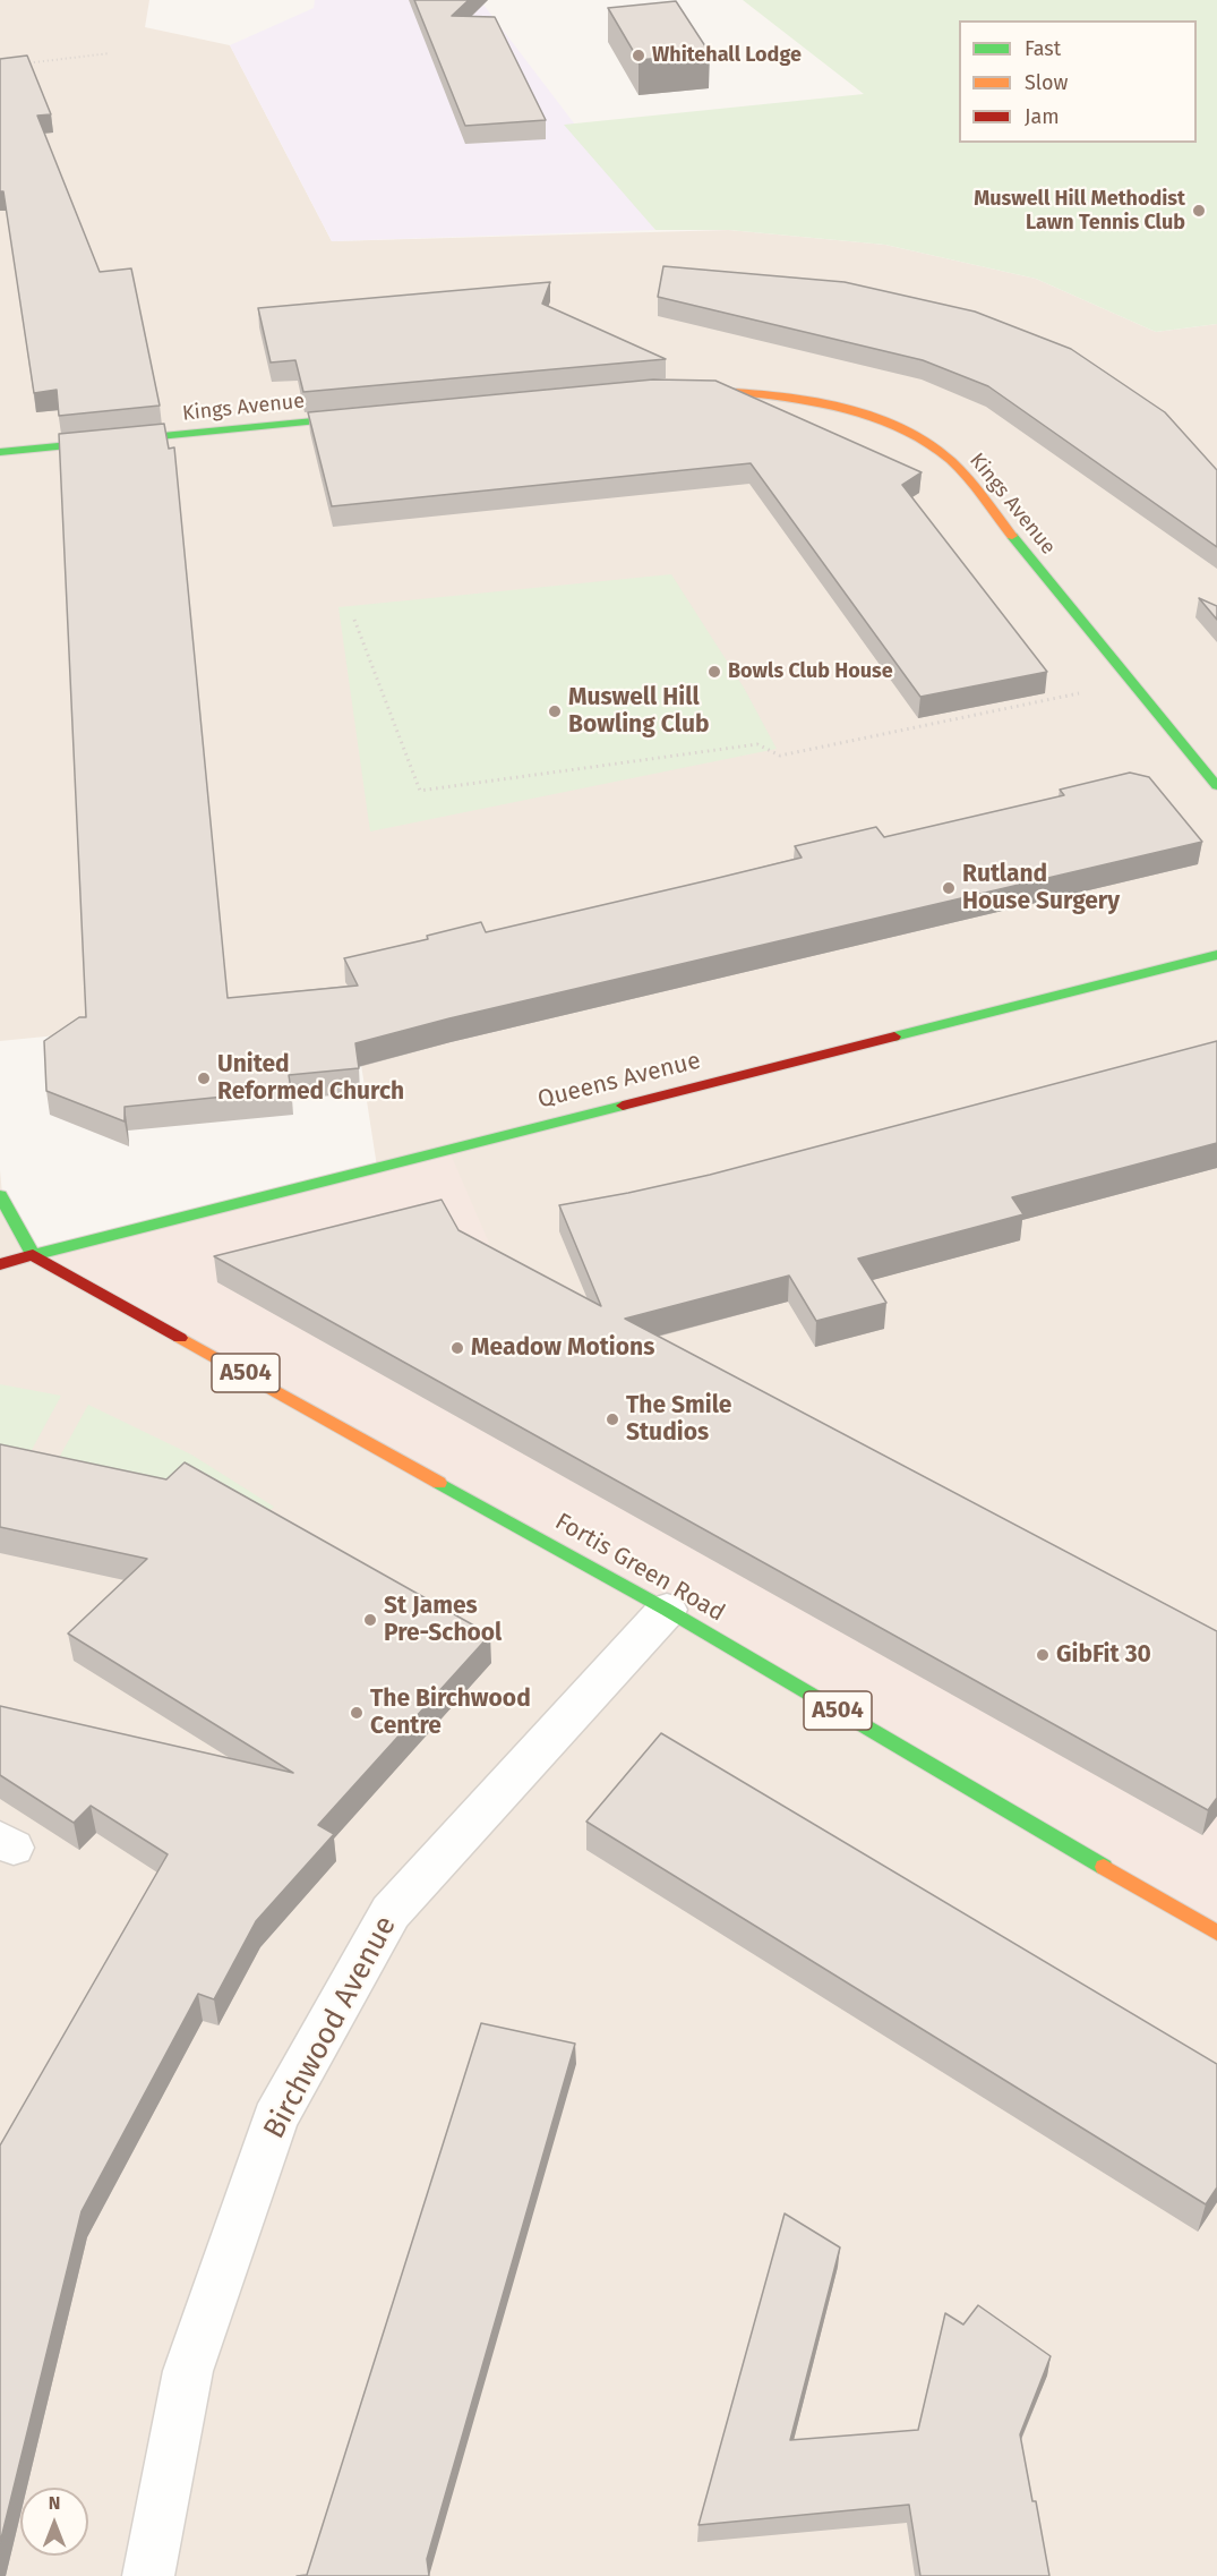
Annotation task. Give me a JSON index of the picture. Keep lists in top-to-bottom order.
{
  "streets": {
    "street": [
      "Kings Avenue",
      "Queens Avenue",
      "A504",
      "Fortis Green Road",
      "Birchwood Avenue"
    ]
  },
  "crossings": [
    ["Queens Avenue", "Fortis Green Road"],
    ["Fortis Green Road", "Birchwood Avenue"]
  ],
  "places": [
    "Whitehall Lodge",
    "Muswell Hill Methodist Lawn Tennis Club",
    "Bowls Club House",
    "Muswell Hill Bowling Club",
    "Rutland House Surgery",
    "United Reformed Church",
    "Meadow Motions",
    "The Smile Studios",
    "St James Pre-School",
    "GibFit 30",
    "The Birchwood Centre"
  ],
  "legend": ["Fast", "Slow", "Jam"],
  "north": "top"
}
